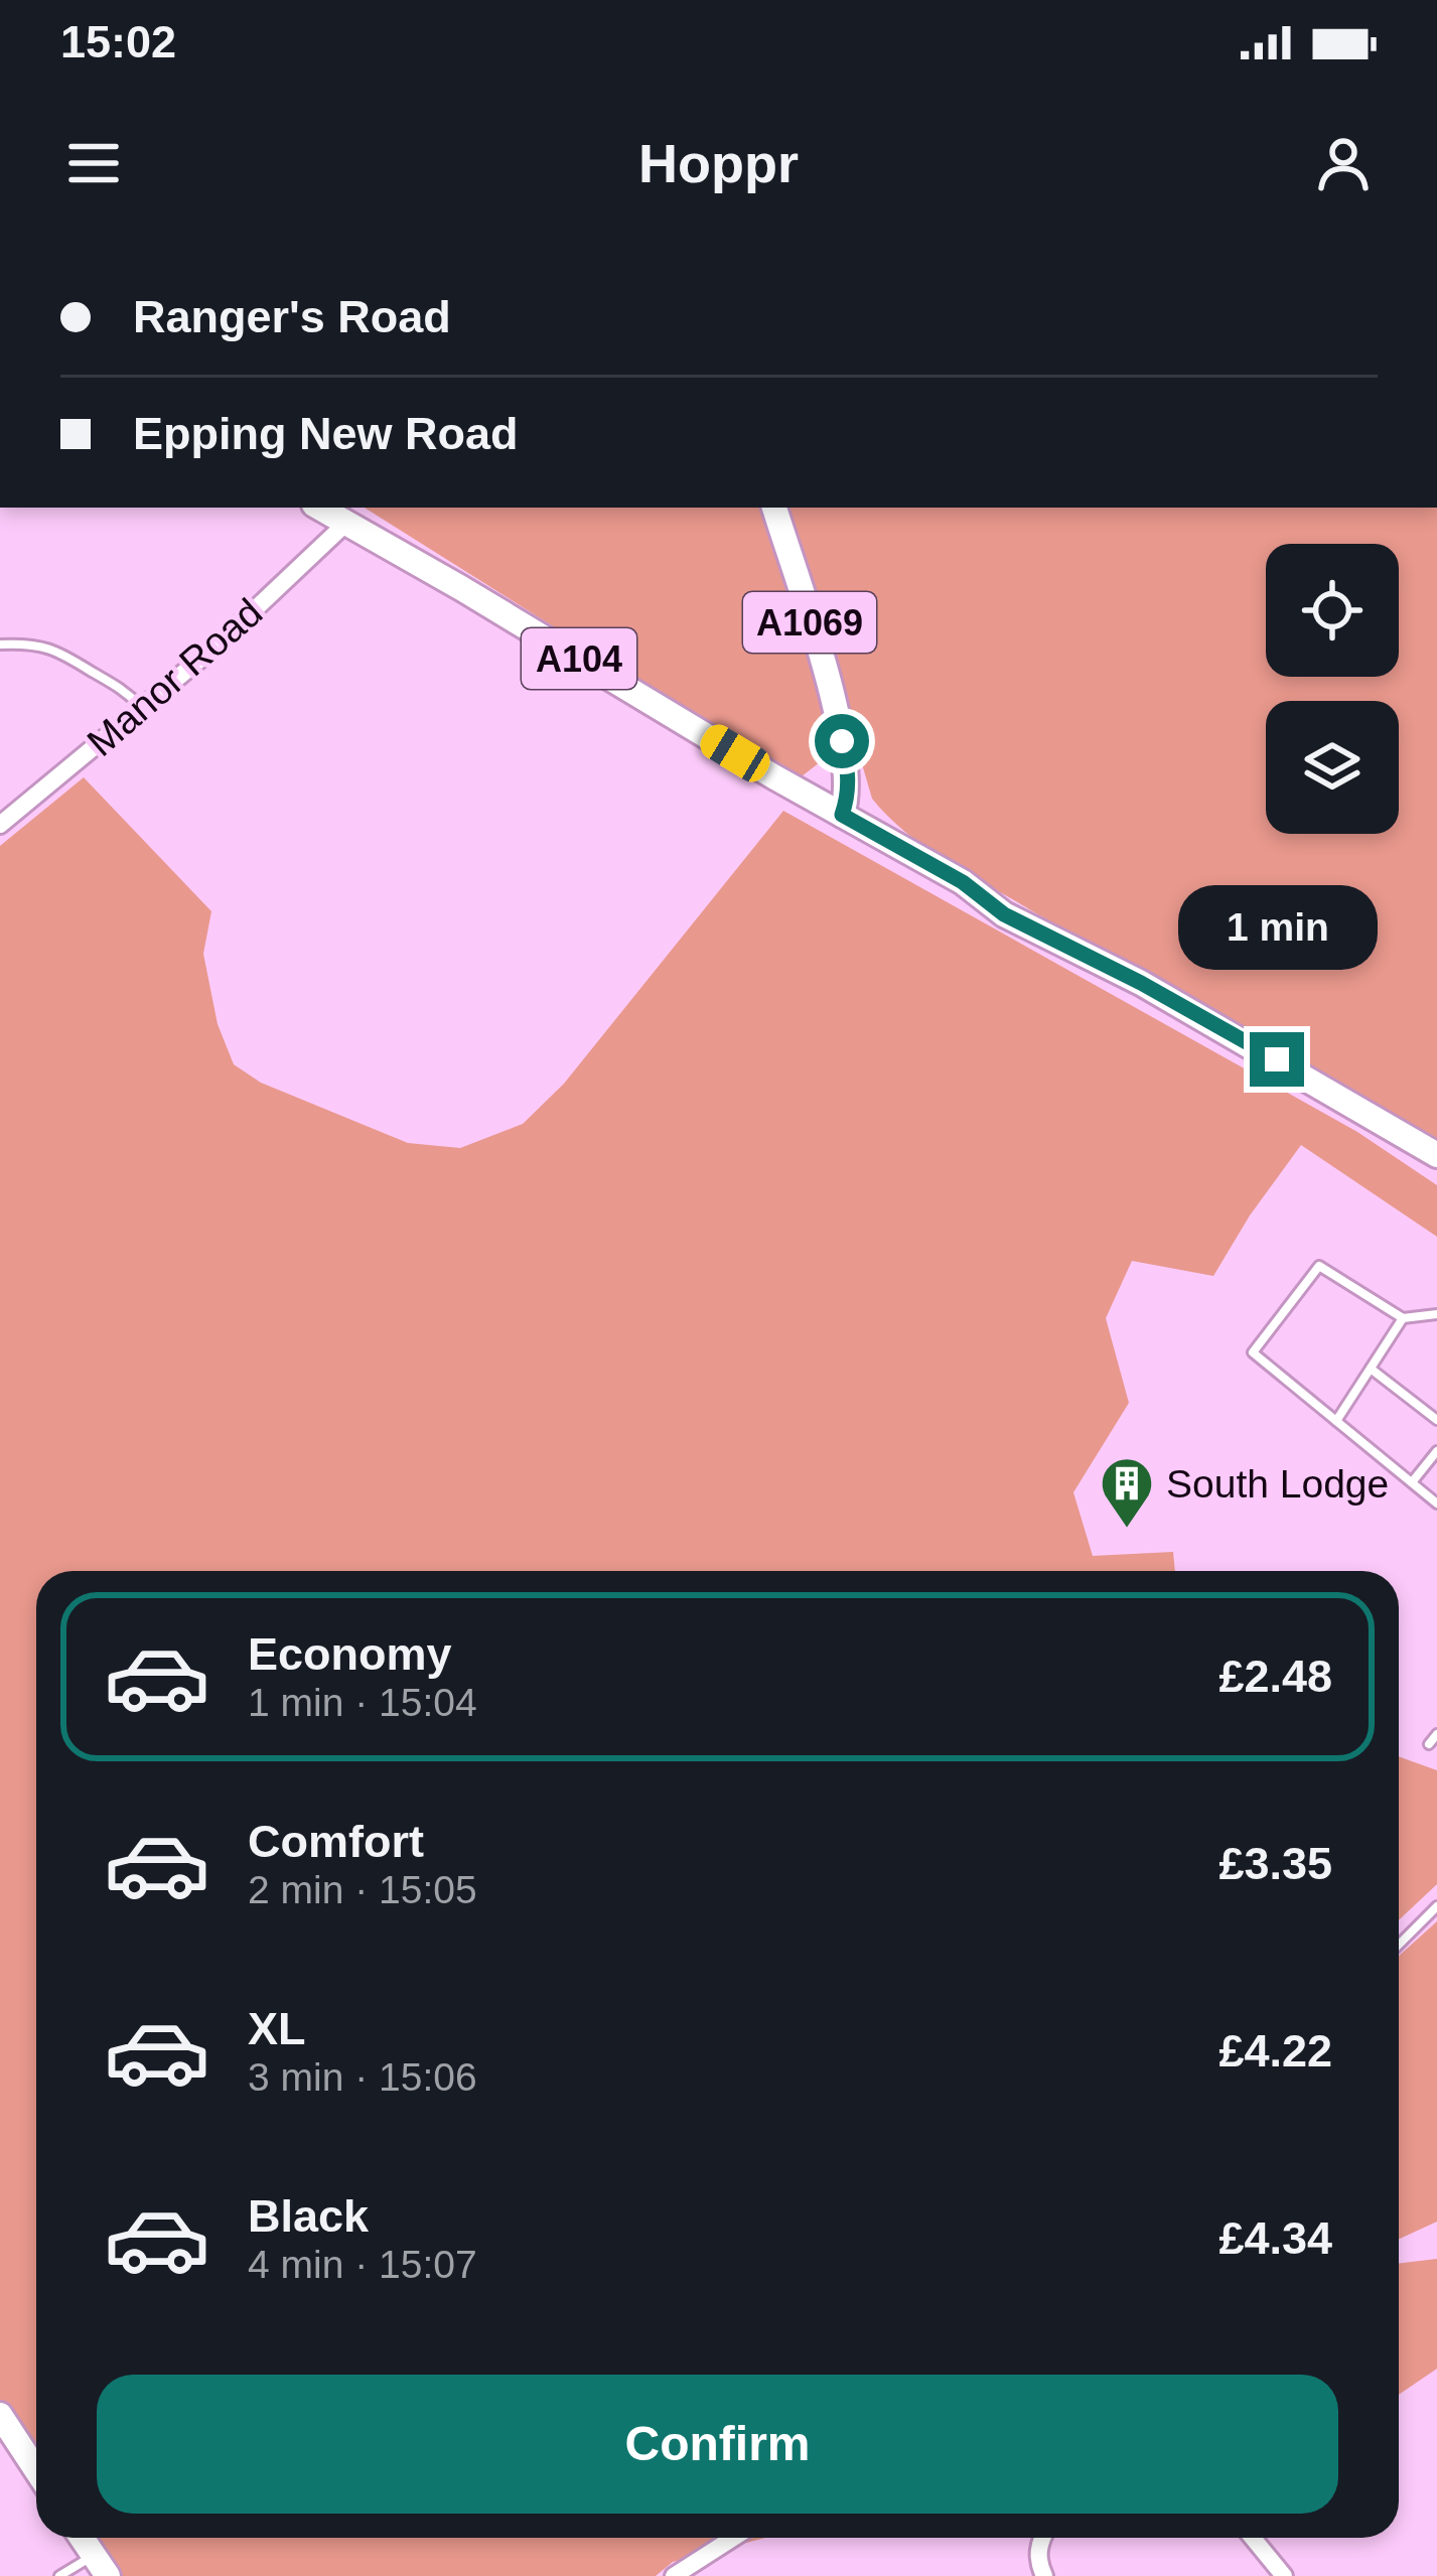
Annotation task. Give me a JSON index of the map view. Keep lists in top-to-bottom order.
{
  "streets": {
    "main road": ["A1069", "A104"],
    "street": ["Manor Road"]
  },
  "crossings": [
    ["A1069", "A104"],
    ["A104", "Manor Road"]
  ],
  "places": {
    "building": ["South Lodge"]
  },
  "page": {
    "status": "15:02",
    "header": "Hoppr",
    "banner": ["Ranger's Road", "Epping New Road"],
    "bubble": "1 min",
    "list": [
      {
        "name": "Economy",
        "note": "1 min · 15:04",
        "value": "£2.48"
      },
      {
        "name": "Comfort",
        "note": "2 min · 15:05",
        "value": "£3.35"
      },
      {
        "name": "XL",
        "note": "3 min · 15:06",
        "value": "£4.22"
      },
      {
        "name": "Black",
        "note": "4 min · 15:07",
        "value": "£4.34"
      }
    ],
    "buttons": "Confirm"
  }
}
